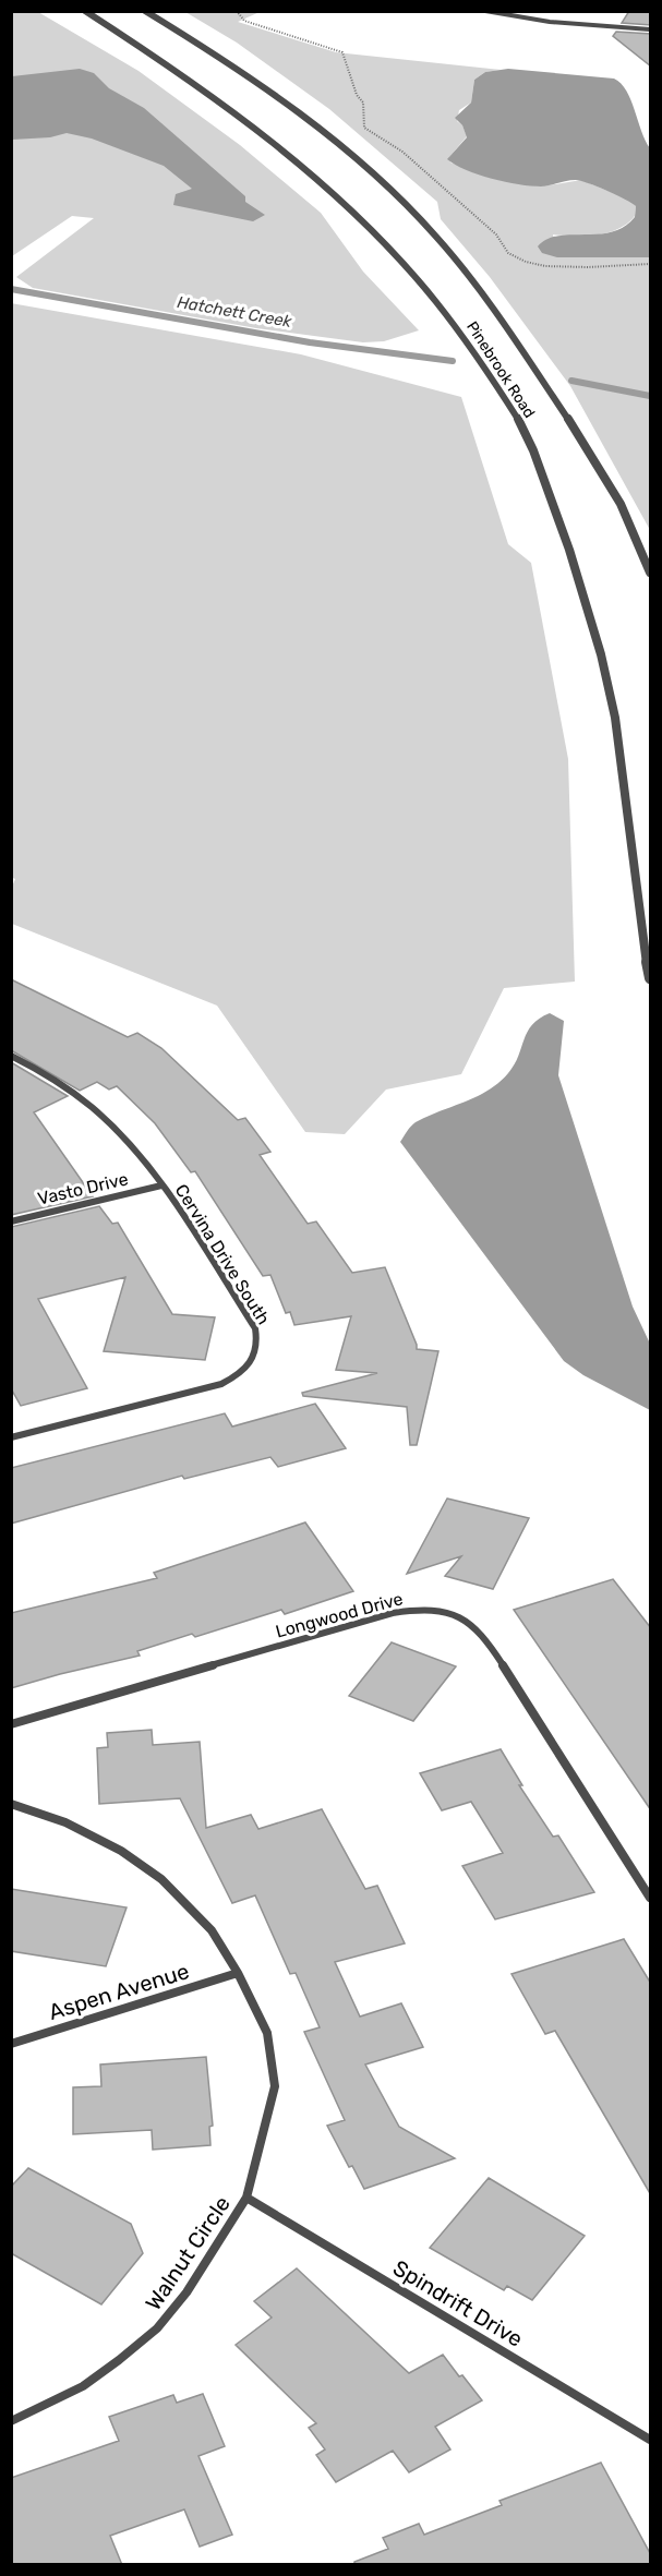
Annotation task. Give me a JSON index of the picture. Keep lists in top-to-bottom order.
{
  "streets": {
    "street": [
      "Pinebrook Road",
      "Vasto Drive",
      "Cervina Drive South",
      "Longwood Drive",
      "Aspen Avenue",
      "Walnut Circle",
      "Spindrift Drive"
    ]
  },
  "crossings": [
    ["Vasto Drive", "Cervina Drive South"],
    ["Aspen Avenue", "Walnut Circle"],
    ["Walnut Circle", "Spindrift Drive"]
  ],
  "water": ["Hatchett Creek"]
}
